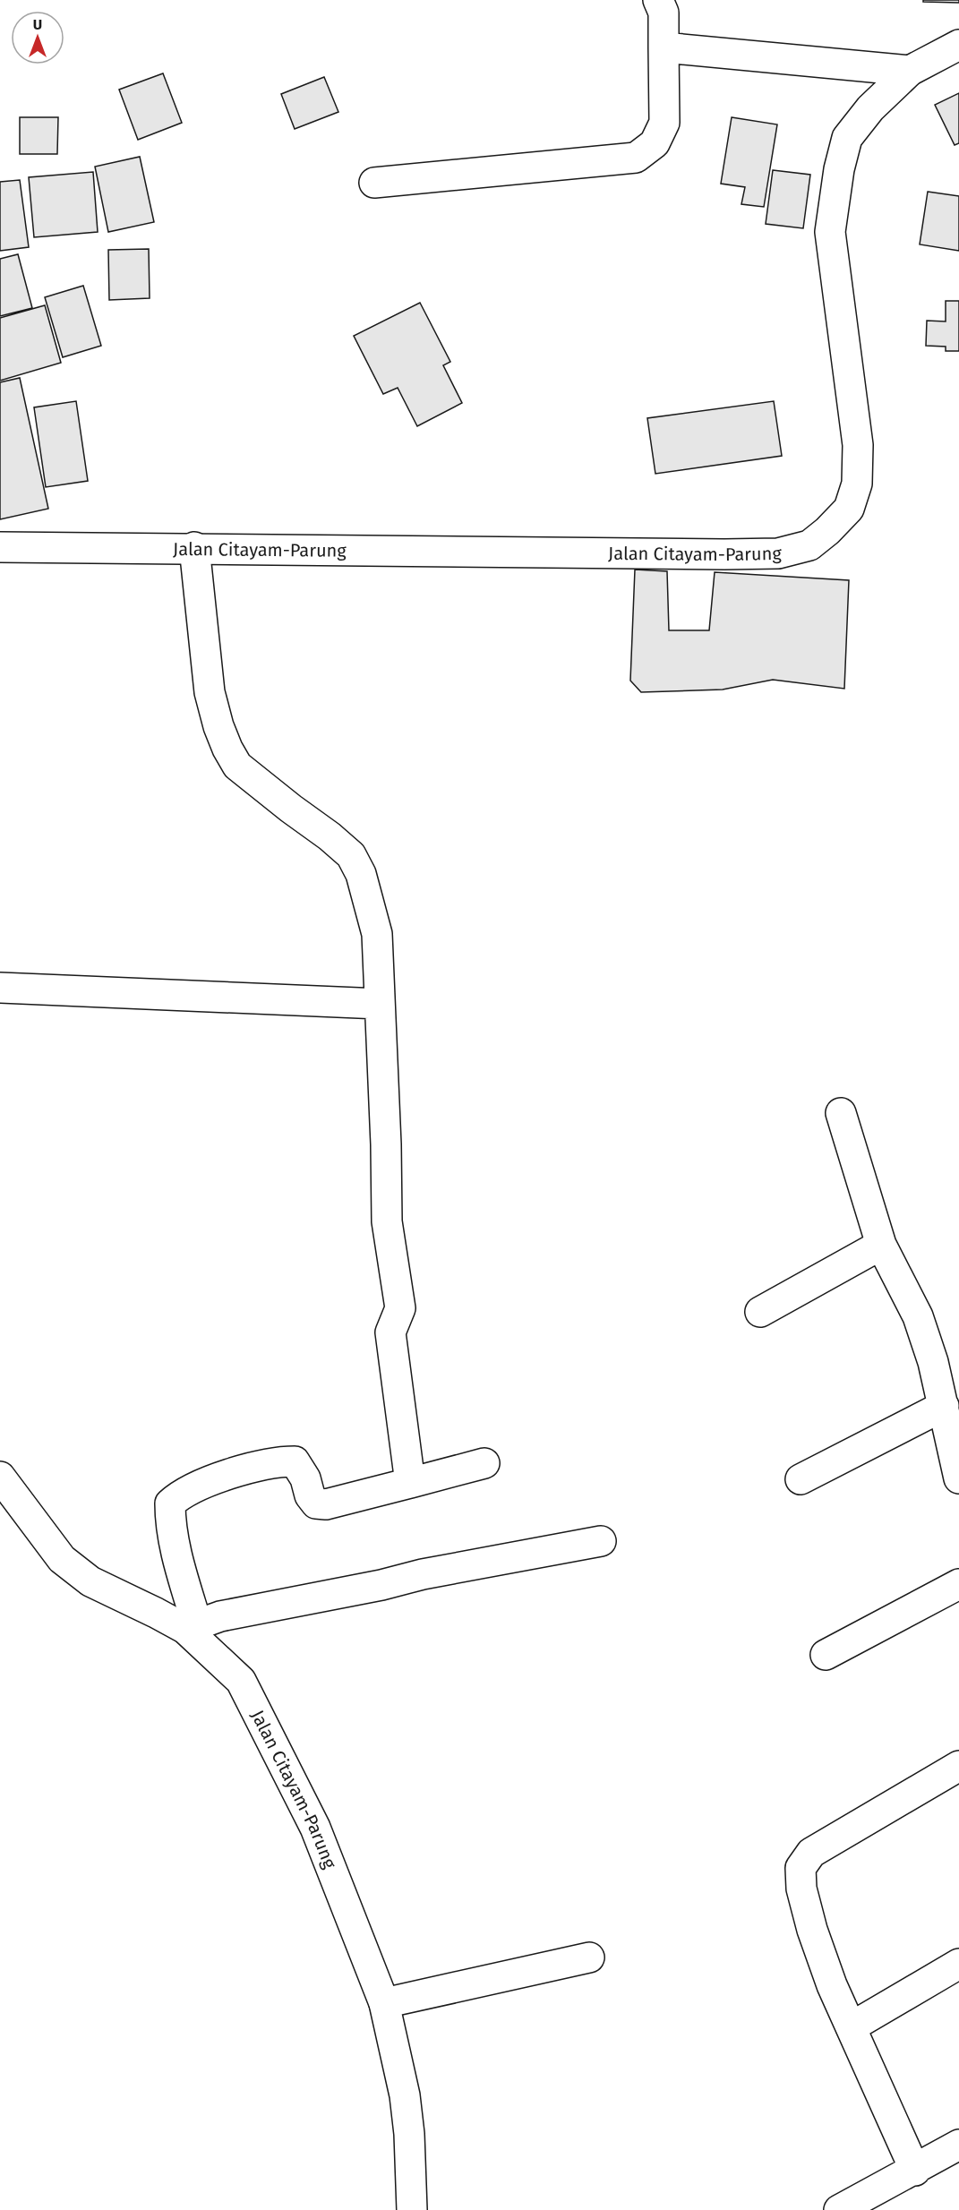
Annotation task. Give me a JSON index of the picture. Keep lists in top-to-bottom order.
{
  "streets": {
    "street": ["Jalan Citayam-Parung"]
  },
  "north": "top"
}
